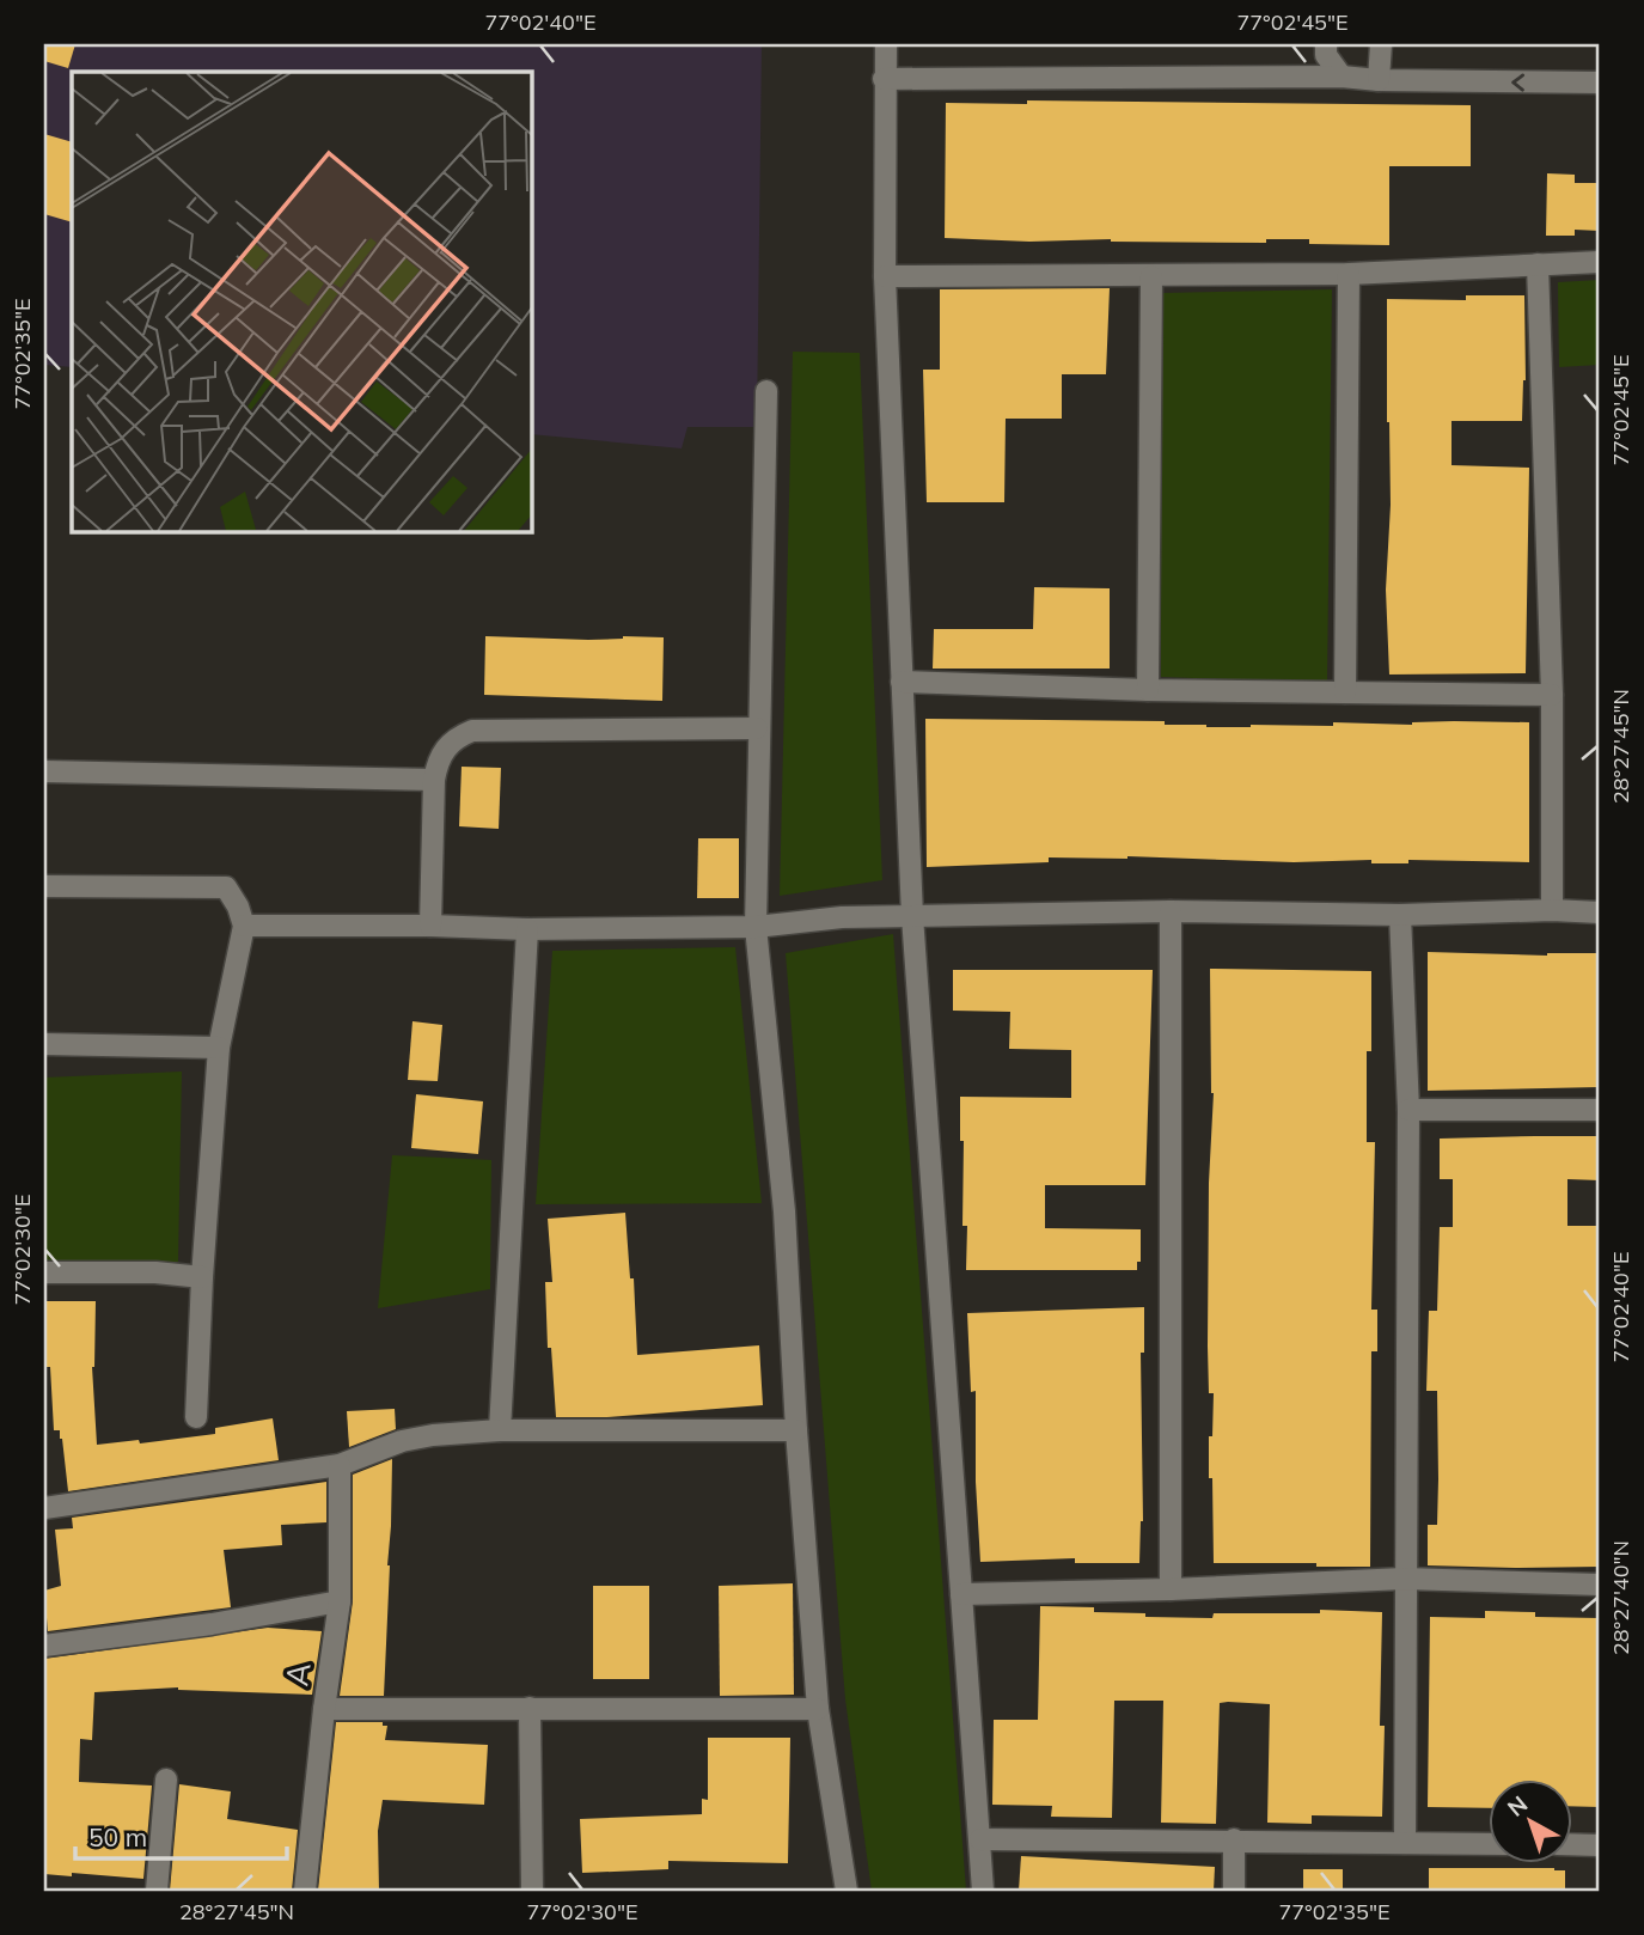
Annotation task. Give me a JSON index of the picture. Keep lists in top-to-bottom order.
{
  "streets": {
    "street": ["A"]
  },
  "scale_bar": "50 m",
  "north": "top left",
  "coordinates": [
    "77°02'40\"E",
    "77°02'45\"E",
    "77°02'35\"E",
    "28°27'45\"N",
    "77°02'30\"E",
    "28°27'40\"N"
  ]
}
